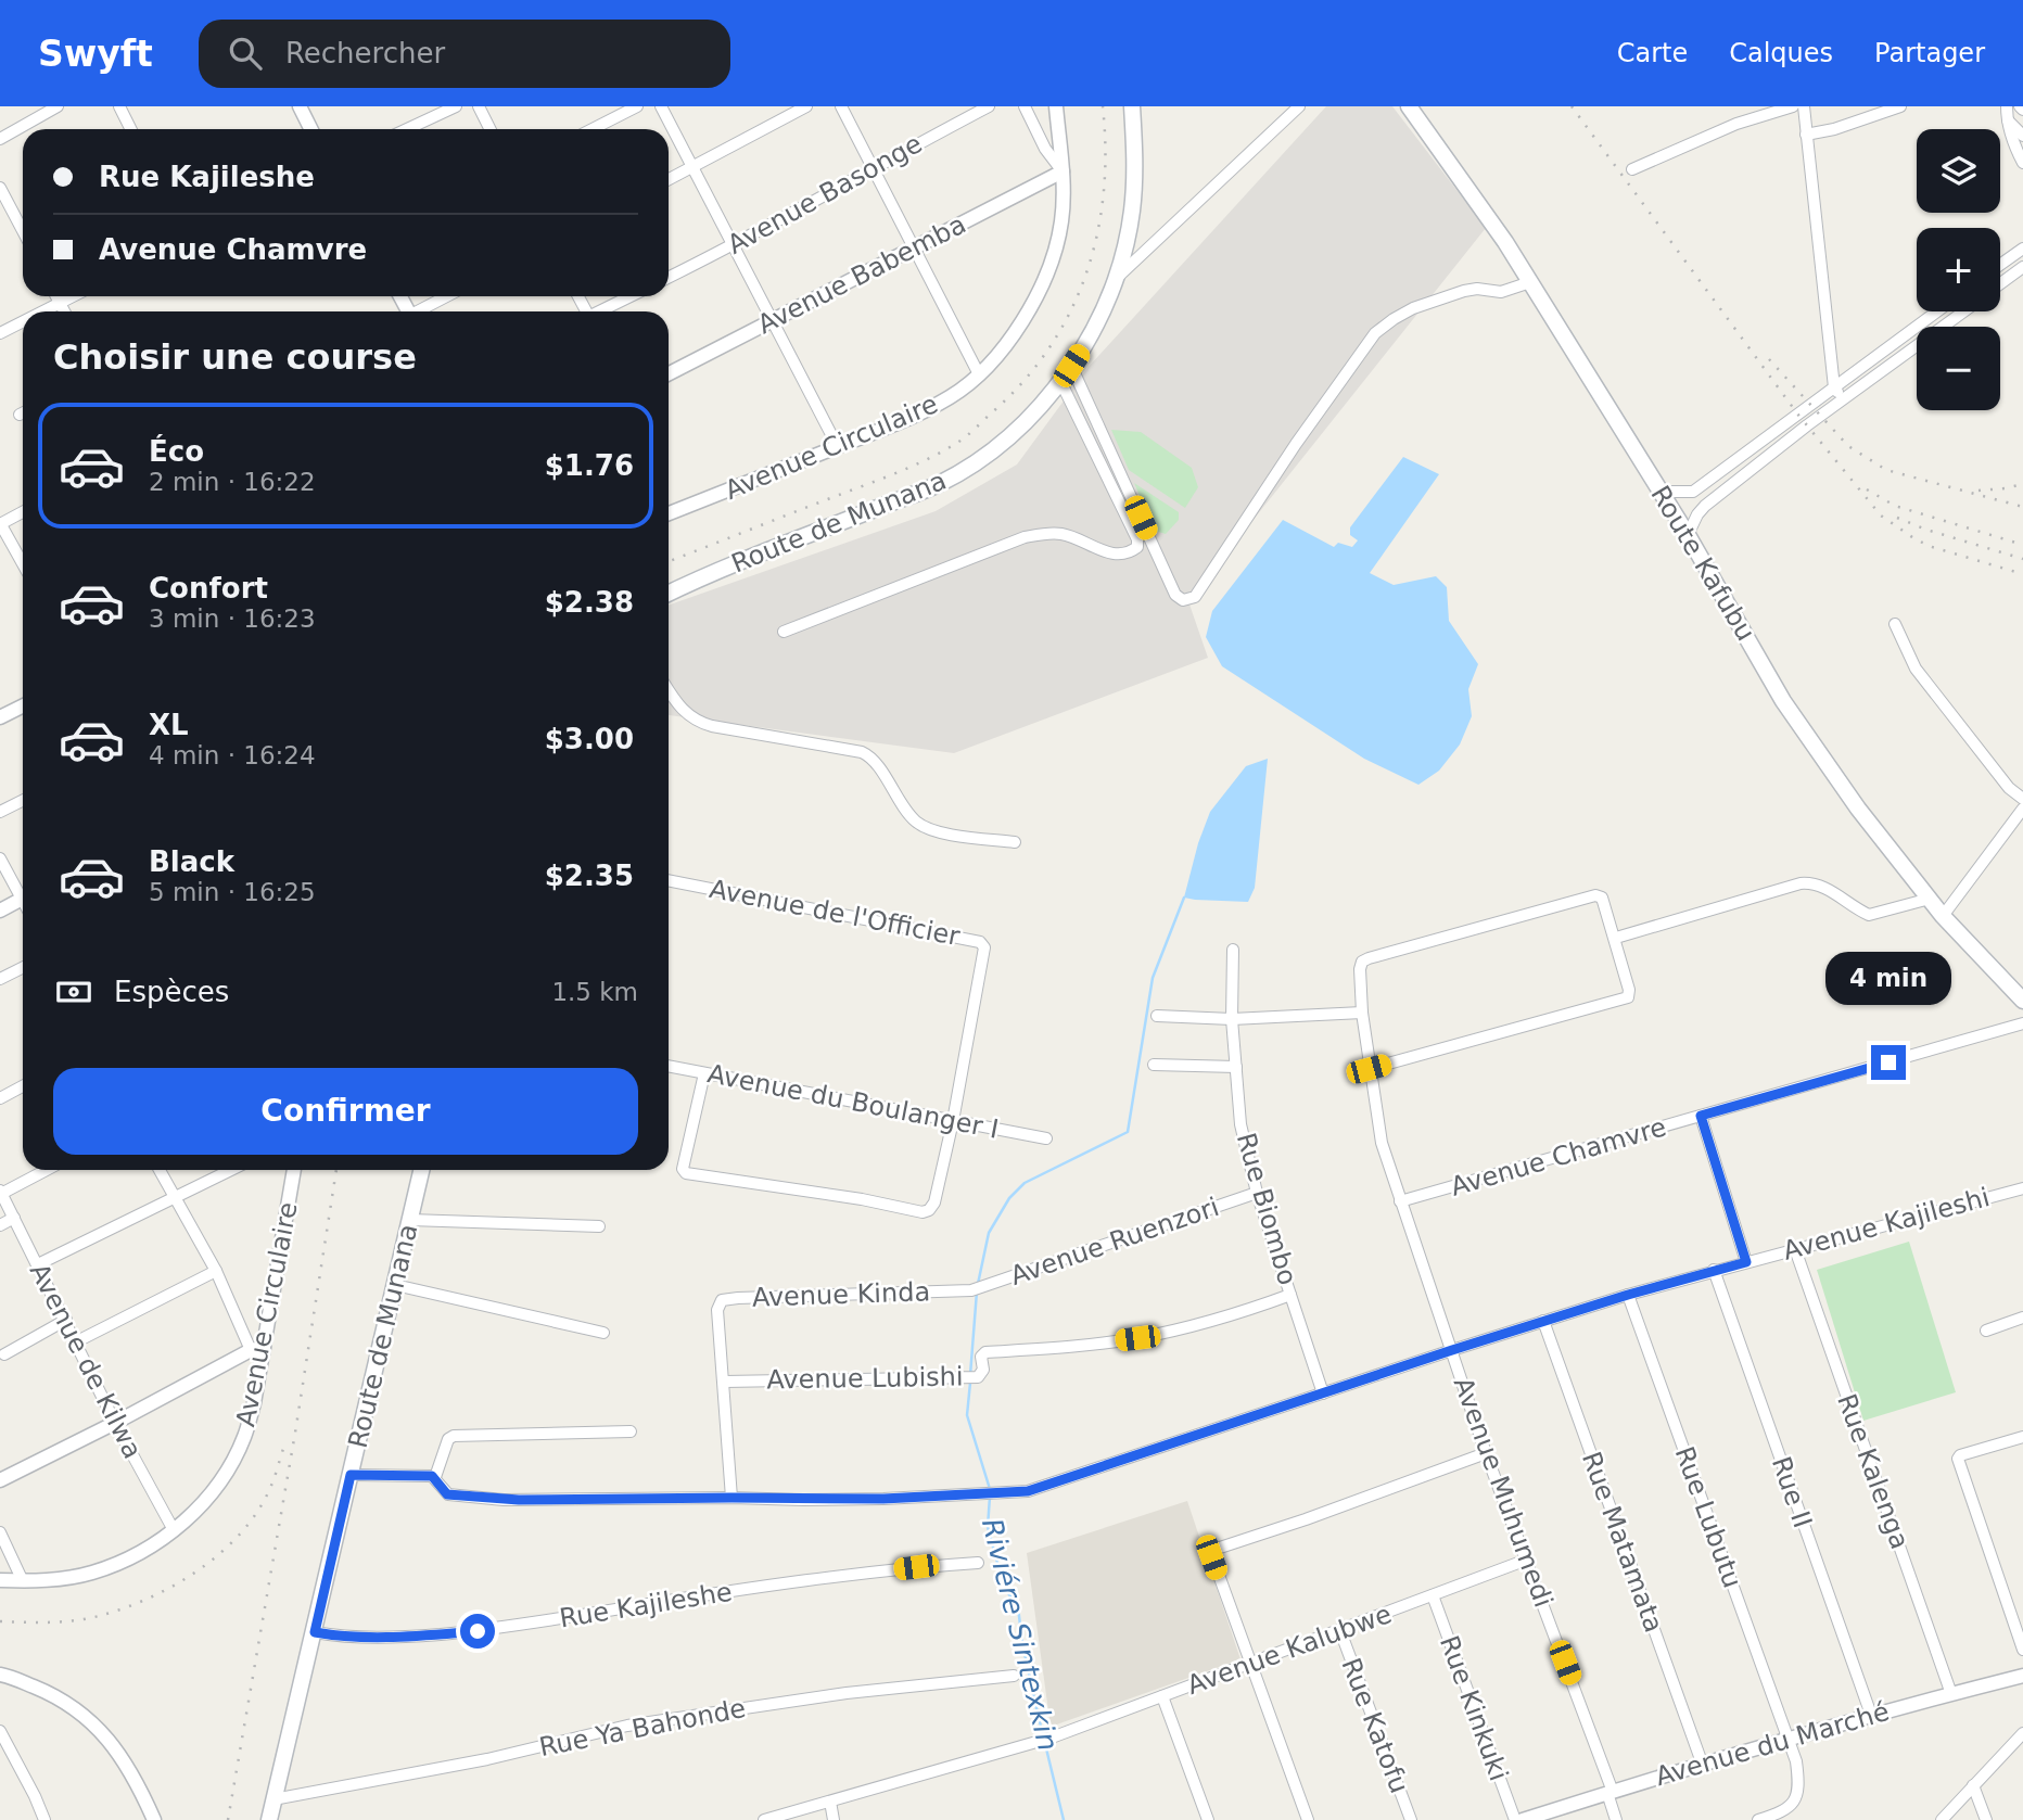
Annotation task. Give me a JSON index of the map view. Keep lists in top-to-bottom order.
{
  "streets": {
    "main road": ["Route de Munana", "Route Kafubu"],
    "street": [
      "Avenue Basonge",
      "Avenue Babemba",
      "Avenue Circulaire",
      "Avenue de l'Officier",
      "Avenue du Boulanger I",
      "Avenue Chamvre",
      "Rue Biombo",
      "Avenue Kajileshi",
      "Avenue Ruenzori",
      "Avenue Kinda",
      "Avenue de Kilwa",
      "Avenue Lubishi",
      "Rue Kalenga",
      "Avenue Muhumedi",
      "Rue II",
      "Rue Lubutu",
      "Rue Matamata",
      "Rue Kajileshe",
      "Avenue Kalubwe",
      "Rue Kinkuki",
      "Rue Katofu",
      "Rue Ya Bahonde",
      "Avenue du Marché"
    ]
  },
  "crossings": [
    ["Avenue Babemba", "Avenue Circulaire"],
    ["Avenue Circulaire", "Avenue de Kilwa"],
    ["Route de Munana", "Rue Kajileshe"],
    ["Route de Munana", "Rue Ya Bahonde"],
    ["Avenue de l'Officier", "Avenue du Boulanger I"],
    ["Avenue Chamvre", "Avenue Muhumedi"],
    ["Rue Biombo", "Avenue Kajileshi"],
    ["Rue Biombo", "Avenue Ruenzori"],
    ["Rue Biombo", "Avenue Lubishi"],
    ["Avenue Kajileshi", "Rue Kalenga"],
    ["Avenue Kajileshi", "Avenue Muhumedi"],
    ["Avenue Kajileshi", "Rue II"],
    ["Avenue Kajileshi", "Rue Lubutu"],
    ["Avenue Kajileshi", "Rue Matamata"],
    ["Avenue Ruenzori", "Avenue Kinda"],
    ["Avenue Kinda", "Avenue Lubishi"],
    ["Rue Kalenga", "Avenue du Marché"],
    ["Avenue Muhumedi", "Avenue Kalubwe"],
    ["Avenue Muhumedi", "Avenue du Marché"],
    ["Rue II", "Avenue du Marché"],
    ["Rue Lubutu", "Avenue du Marché"],
    ["Rue Matamata", "Avenue du Marché"],
    ["Avenue Kalubwe", "Rue Kinkuki"],
    ["Avenue Kalubwe", "Rue Katofu"]
  ],
  "water": ["Riviére Sintexkin"],
  "page": {
    "header": "Swyft",
    "search": "Rechercher",
    "nav": ["Carte", "Calques", "Partager"],
    "map_buttons": ["+", "−"],
    "banner": ["Rue Kajileshe", "Avenue Chamvre"],
    "heading": "Choisir une course",
    "list": [
      {
        "name": "Éco",
        "note": "2 min · 16:22",
        "value": "$1.76"
      },
      {
        "name": "Confort",
        "note": "3 min · 16:23",
        "value": "$2.38"
      },
      {
        "name": "XL",
        "note": "4 min · 16:24",
        "value": "$3.00"
      },
      {
        "name": "Black",
        "note": "5 min · 16:25",
        "value": "$2.35"
      }
    ],
    "pay": ["Espèces", "1.5 km"],
    "bubble": "4 min",
    "buttons": "Confirmer"
  }
}
